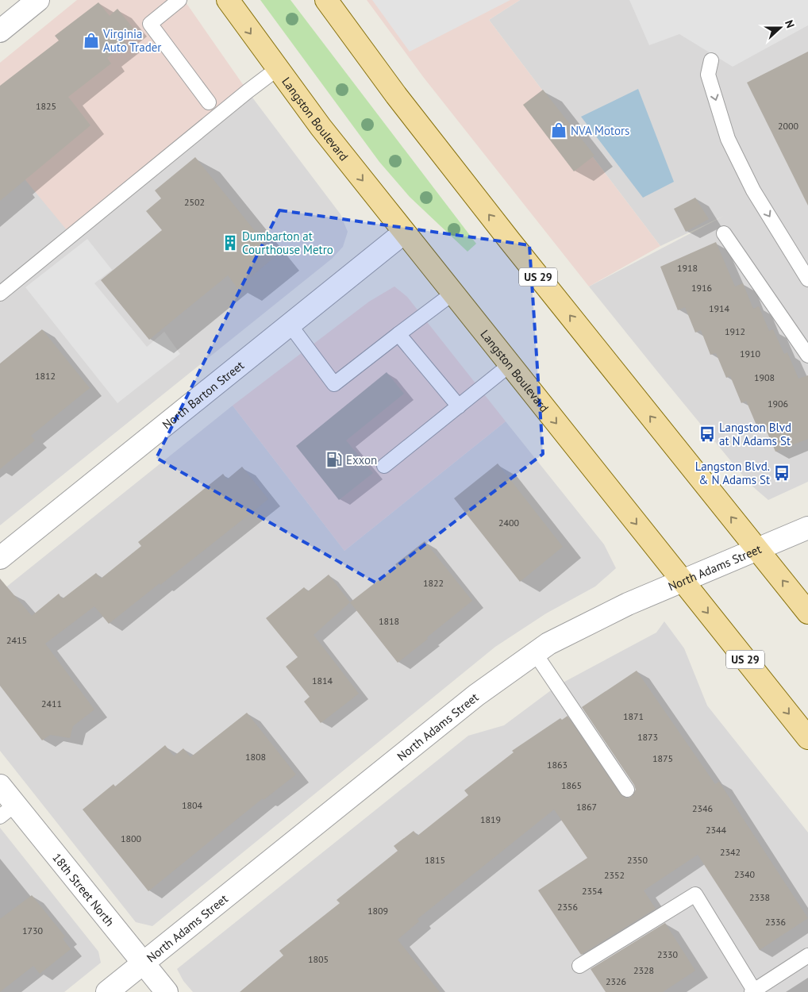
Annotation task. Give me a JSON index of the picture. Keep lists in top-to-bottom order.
{
  "streets": {
    "main road": ["Langston Boulevard", "US 29"],
    "street": ["North Barton Street", "North Adams Street", "18th Street North"]
  },
  "crossings": [
    ["Langston Boulevard", "North Barton Street"],
    ["Langston Boulevard", "North Adams Street"],
    ["US 29", "North Adams Street"],
    ["North Adams Street", "18th Street North"]
  ],
  "places": {
    "shop": ["Virginia Auto Trader", "NVA Motors"],
    "building": ["Dumbarton at Courthouse Metro"],
    "bus stop": ["Langston Blvd at N Adams St", "Langston Blvd. & N Adams St"],
    "fuel station": ["Exxon"]
  },
  "house_numbers": [
    "1825",
    "2000",
    "2502",
    "1918",
    "1916",
    "1914",
    "1912",
    "1910",
    "1812",
    "1908",
    "1906",
    "2400",
    "1822",
    "1818",
    "2415",
    "1814",
    "2411",
    "1871",
    "1873",
    "1808",
    "1875",
    "1863",
    "1865",
    "1804",
    "1867",
    "2346",
    "1819",
    "2344",
    "1800",
    "2342",
    "1815",
    "2350",
    "2340",
    "2352",
    "2354",
    "2338",
    "2356",
    "1809",
    "2336",
    "1730",
    "2330",
    "1805",
    "2328",
    "2326"
  ],
  "north": "right"
}
